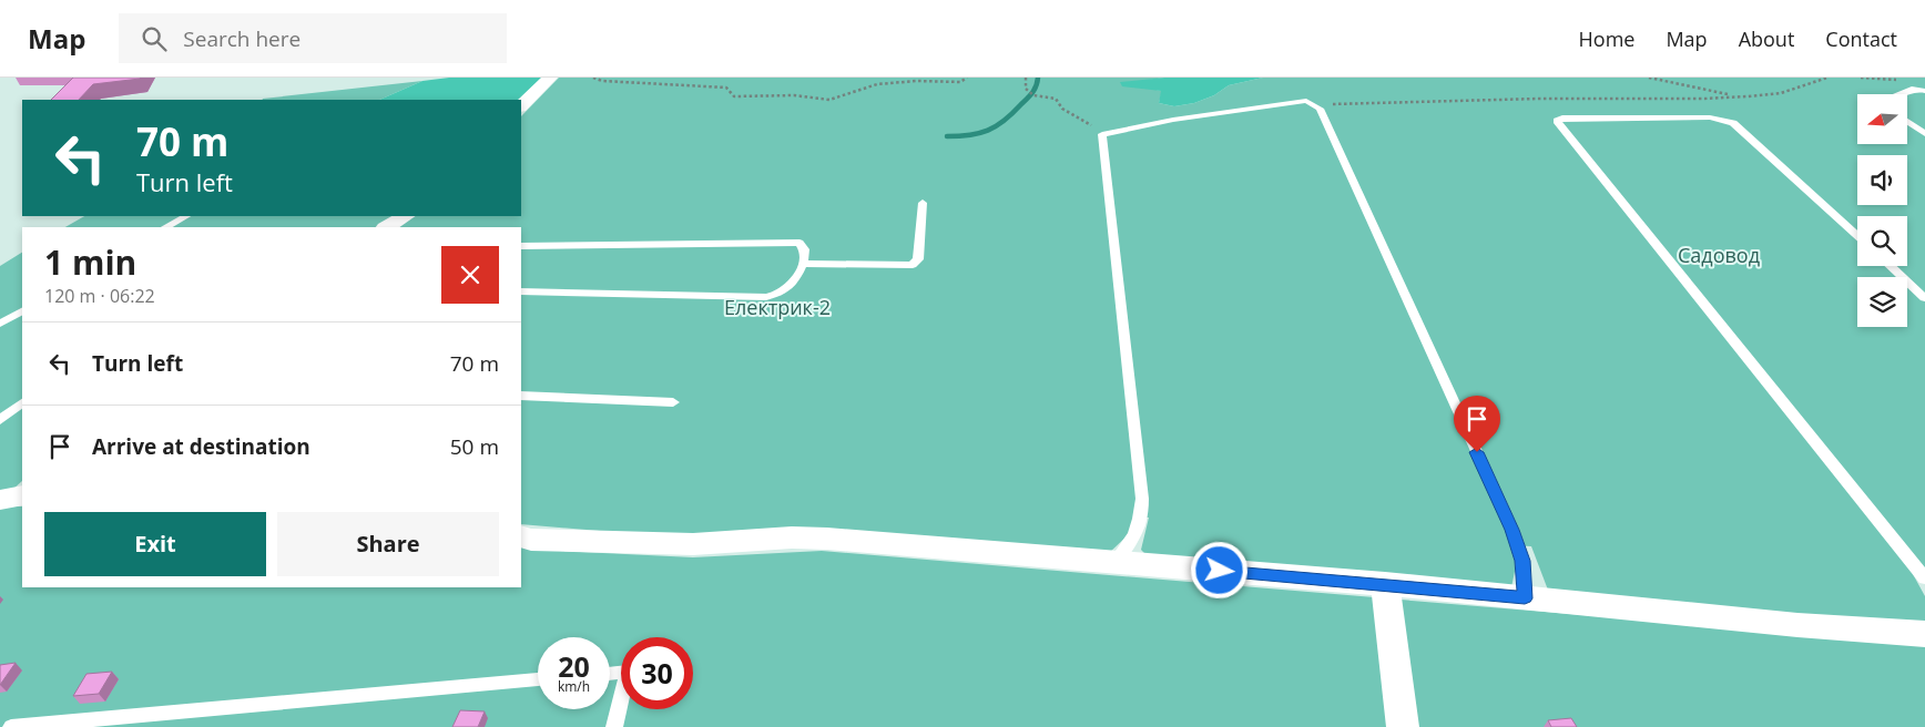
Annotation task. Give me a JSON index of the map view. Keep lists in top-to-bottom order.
{
  "parks": ["Садовод", "Електрик-2"],
  "north": "left",
  "page": {
    "header": "Map",
    "search": "Search here",
    "nav": [
      "Home",
      "Map",
      "About",
      "Contact"
    ],
    "turn": ["70 m", "Turn left"],
    "heading": ["1 min", "120 m · 06:22"],
    "list": [
      {
        "name": "Turn left",
        "value": "70 m"
      },
      {
        "name": "Arrive at destination",
        "value": "50 m"
      }
    ],
    "buttons": ["Exit", "Share"],
    "speed": "20 km/h",
    "limit": "30"
  }
}
